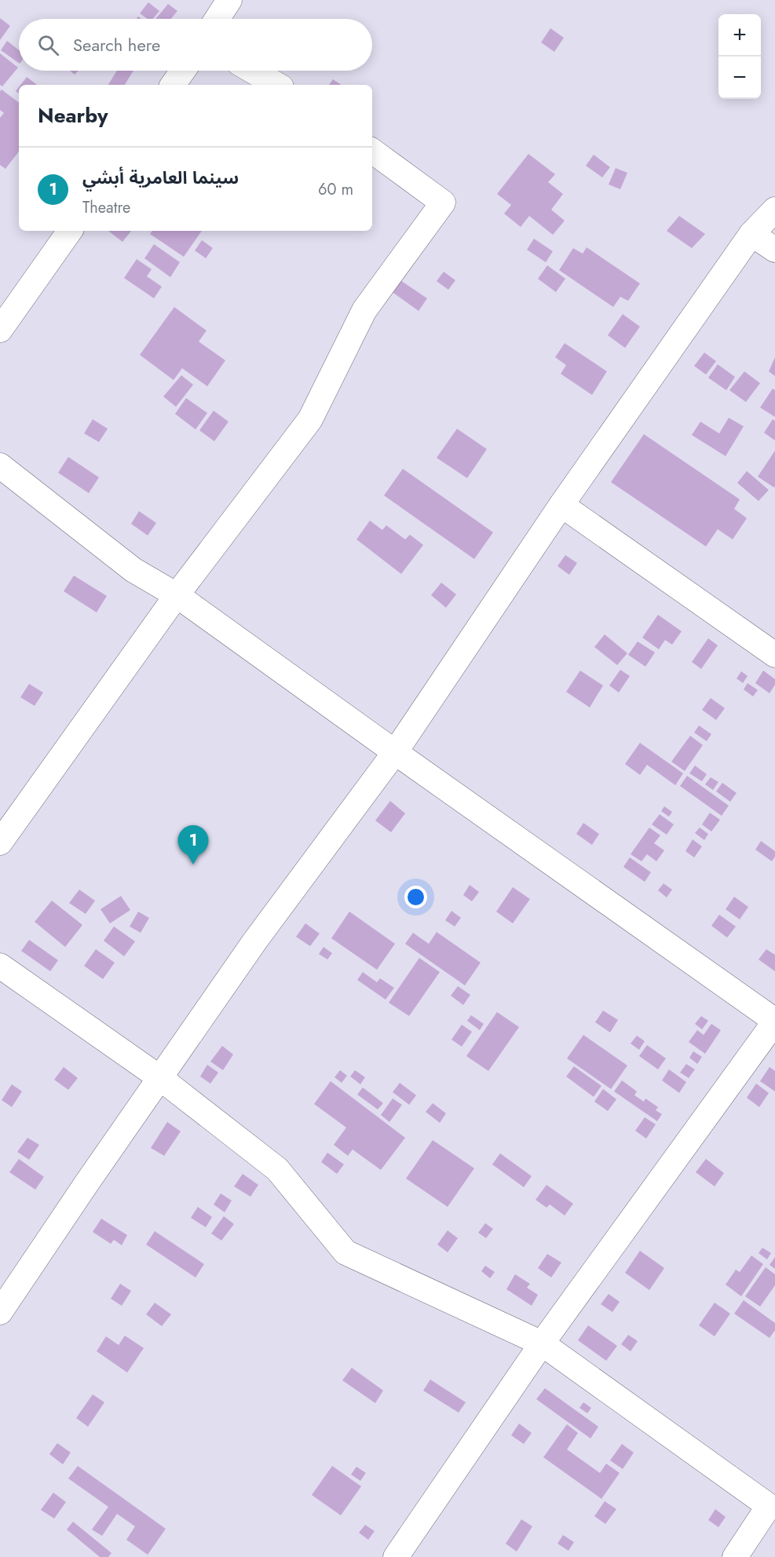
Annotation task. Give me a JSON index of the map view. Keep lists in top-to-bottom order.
{
  "page": {
    "map_buttons": ["+", "−"],
    "search": "Search here",
    "heading": "Nearby",
    "list": [
      {
        "mark": "1",
        "name": "سينما العامرية أبشي",
        "note": "Theatre",
        "value": "60 m"
      }
    ],
    "pins": "1"
  }
}
